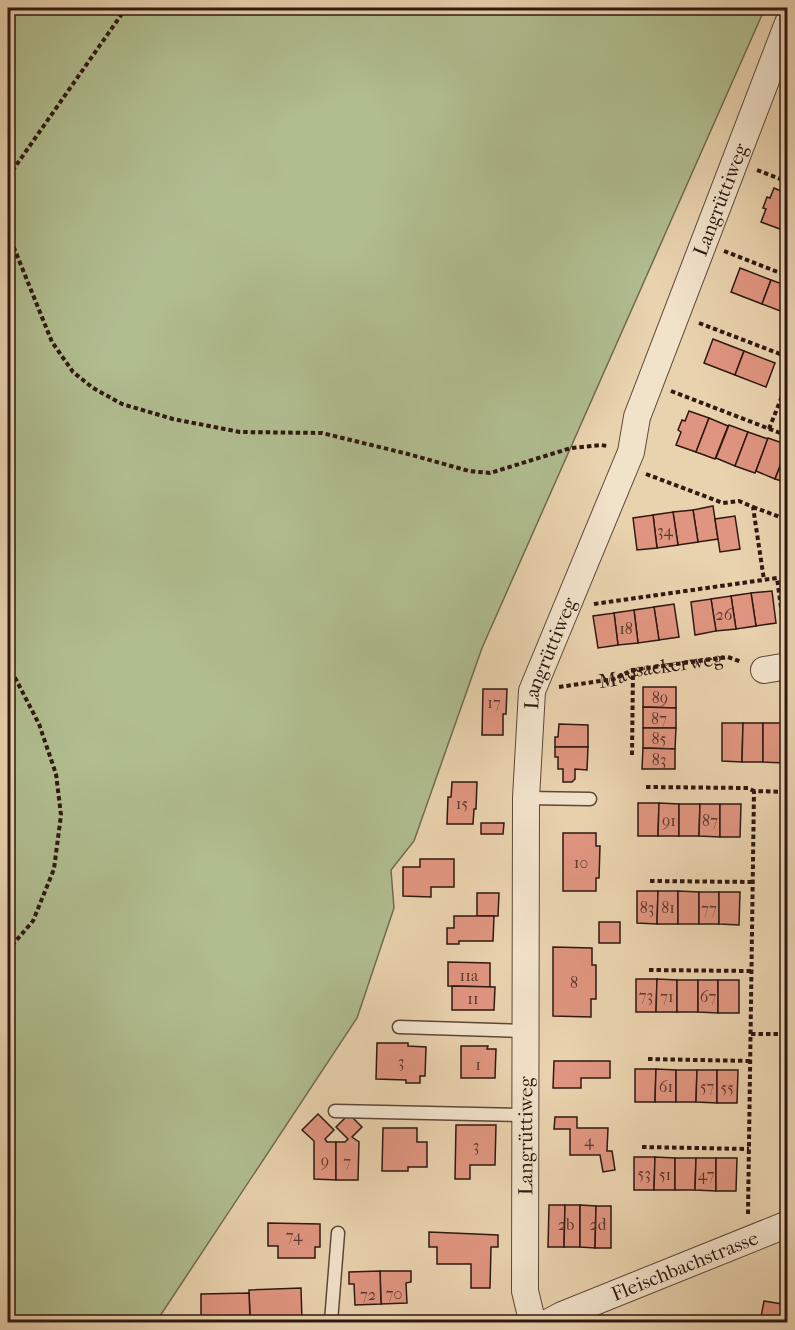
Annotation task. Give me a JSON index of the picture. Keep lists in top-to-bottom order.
{
  "streets": {
    "street": ["Langrüttiweg", "Fleischbachstrasse"],
    "path": ["Mausackerweg"]
  },
  "crossings": [
    ["Langrüttiweg", "Mausackerweg"]
  ],
  "house_numbers": [
    "34",
    "26",
    "18",
    "89",
    "17",
    "87",
    "85",
    "83",
    "15",
    "91",
    "87",
    "10",
    "83",
    "81",
    "77",
    "11a",
    "8",
    "73",
    "71",
    "67",
    "11",
    "3",
    "1",
    "61",
    "57",
    "55",
    "4",
    "3",
    "9",
    "7",
    "53",
    "51",
    "47",
    "2b",
    "2d",
    "74",
    "70",
    "72"
  ]
}
